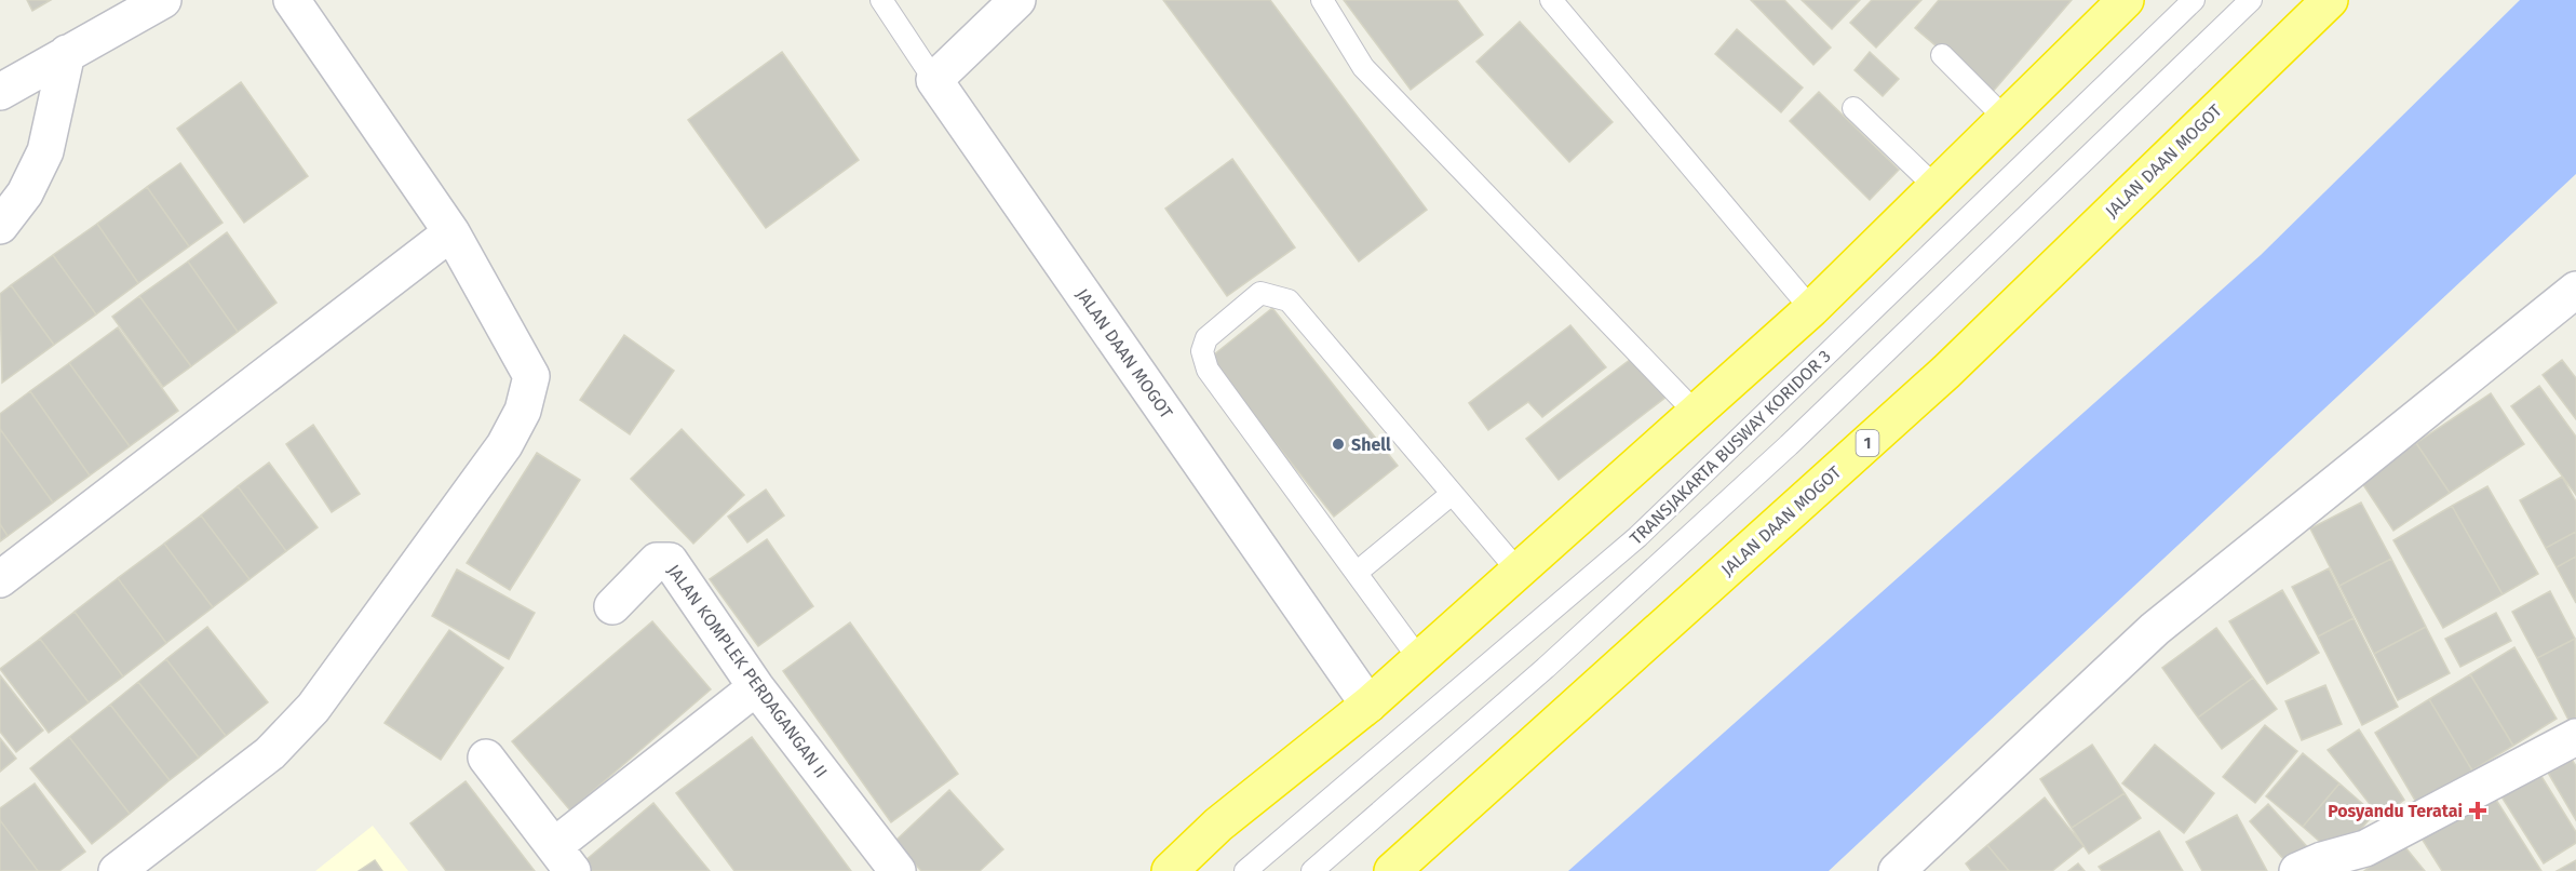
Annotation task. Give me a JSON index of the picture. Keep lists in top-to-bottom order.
{
  "streets": {
    "highway": ["JALAN DAAN MOGOT", "1"],
    "street": ["JALAN KOMPLEK PERDAGANGAN II"],
    "lane": ["TRANSJAKARTA BUSWAY KORIDOR 3"]
  },
  "places": {
    "other": ["Shell"],
    "health": ["Posyandu Teratai"]
  }
}
